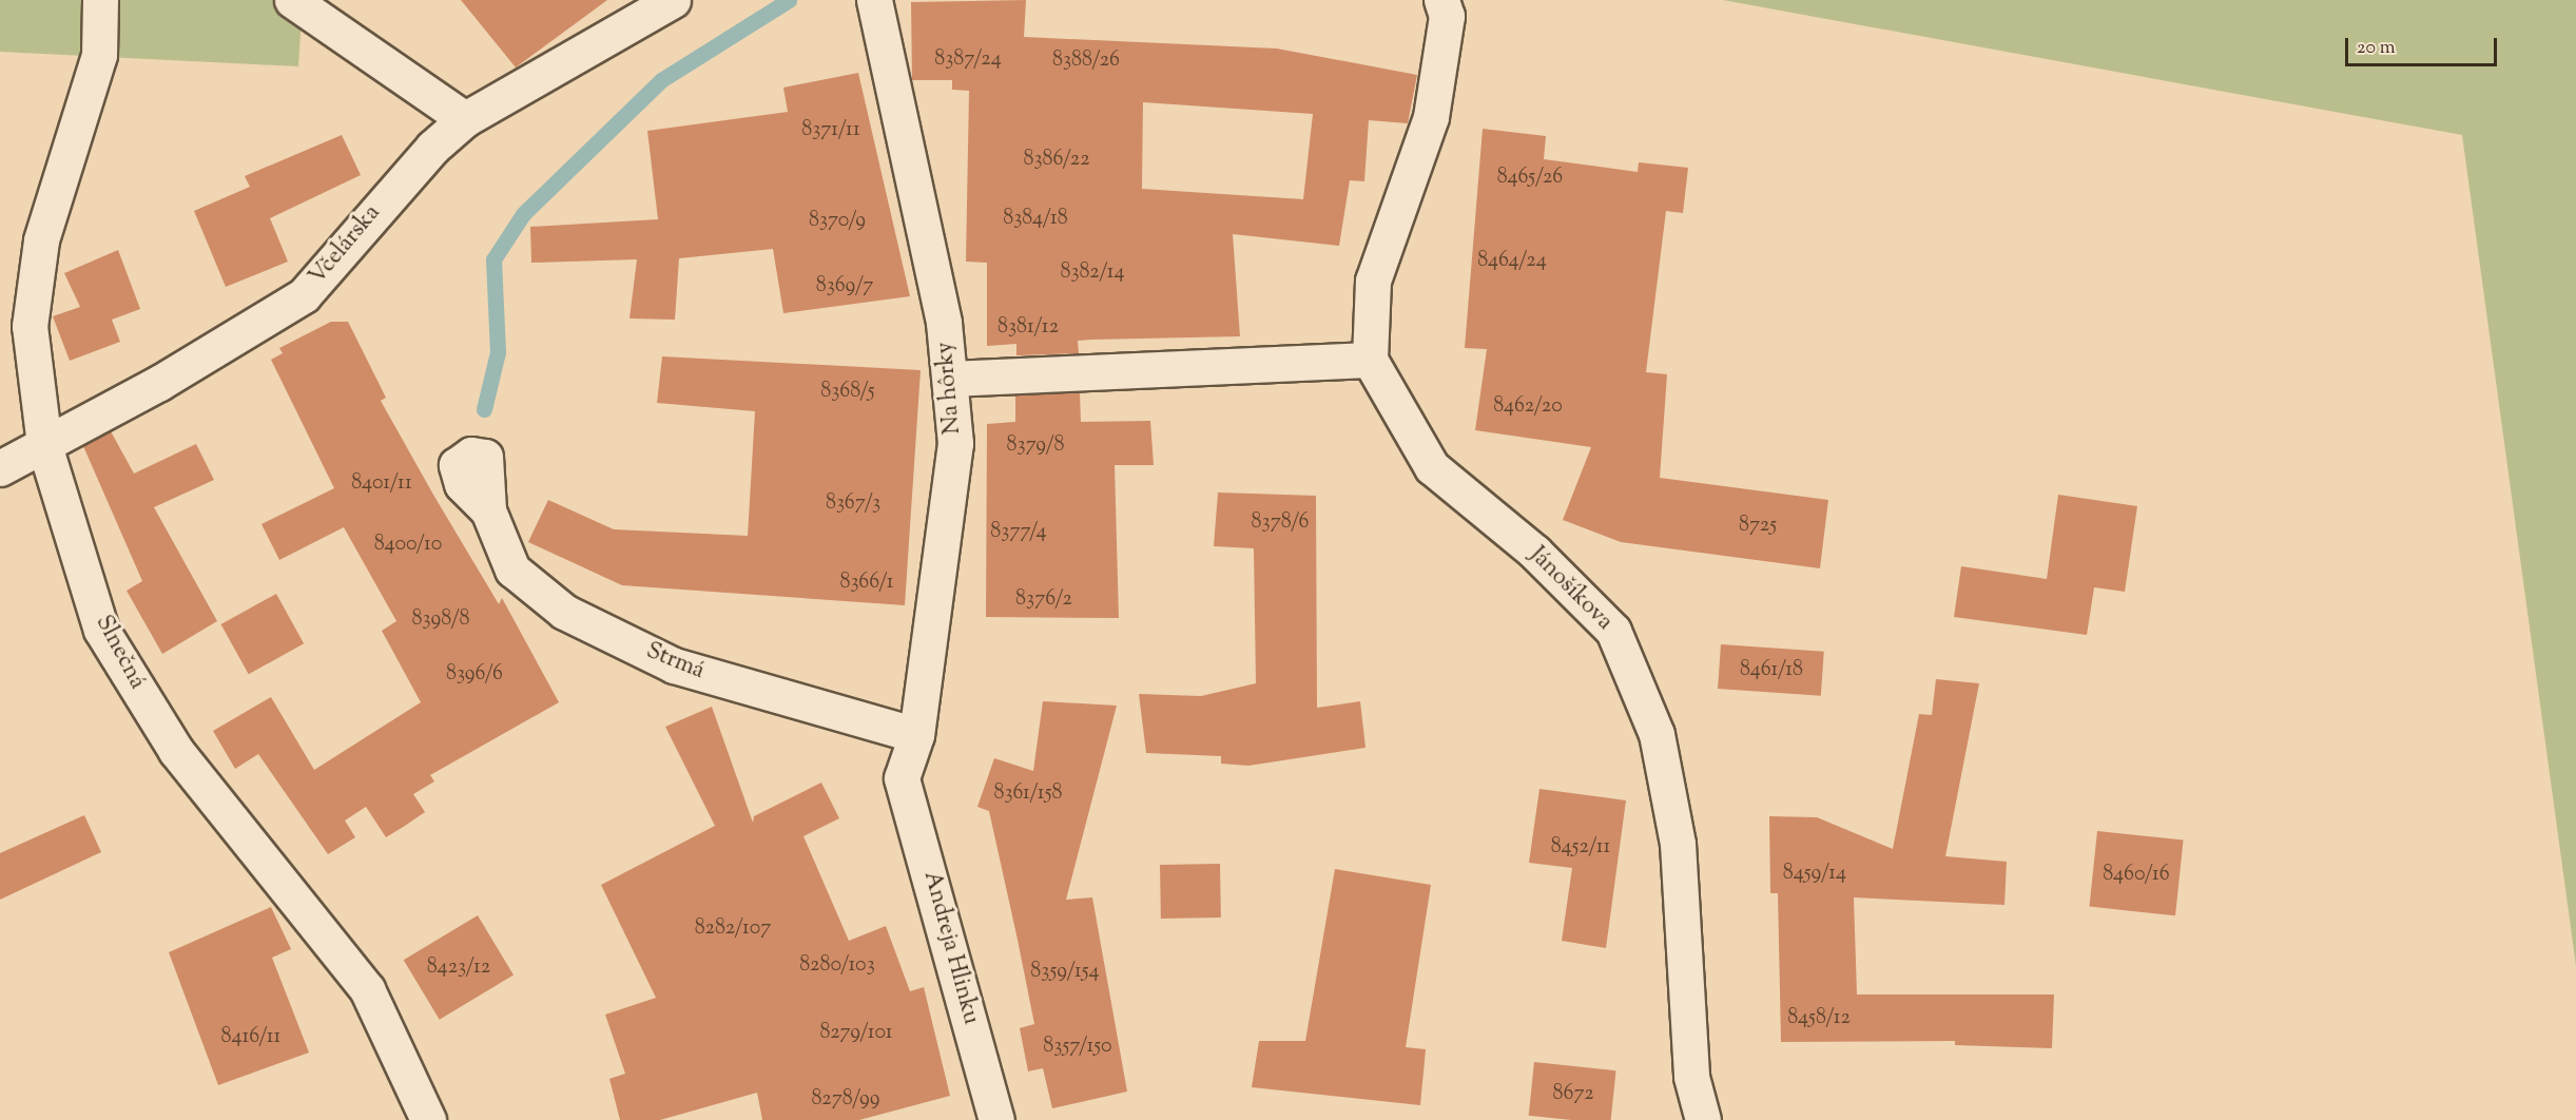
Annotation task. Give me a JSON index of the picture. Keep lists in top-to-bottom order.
{
  "streets": {
    "street": [
      "Včelárska",
      "Na hôrky",
      "Jánošíkova",
      "Slnečná",
      "Strmá",
      "Andreja Hlinku"
    ]
  },
  "crossings": [
    ["Včelárska", "Slnečná"],
    ["Na hôrky", "Strmá"],
    ["Na hôrky", "Andreja Hlinku"]
  ],
  "house_numbers": [
    "8387/24",
    "8388/26",
    "8371/11",
    "8386/22",
    "8465/26",
    "8384/18",
    "8370/9",
    "8464/24",
    "8382/14",
    "8369/7",
    "8381/12",
    "8368/5",
    "8462/20",
    "8379/8",
    "8401/11",
    "8367/3",
    "8378/6",
    "8725",
    "8377/4",
    "8400/10",
    "8366/1",
    "8376/2",
    "8398/8",
    "8461/18",
    "8396/6",
    "8361/158",
    "8452/11",
    "8459/14",
    "8460/16",
    "8282/107",
    "8280/103",
    "8423/12",
    "8359/154",
    "8458/12",
    "8279/101",
    "8416/11",
    "8357/150",
    "8672",
    "8278/99"
  ],
  "scale_bar": "20 m"
}
